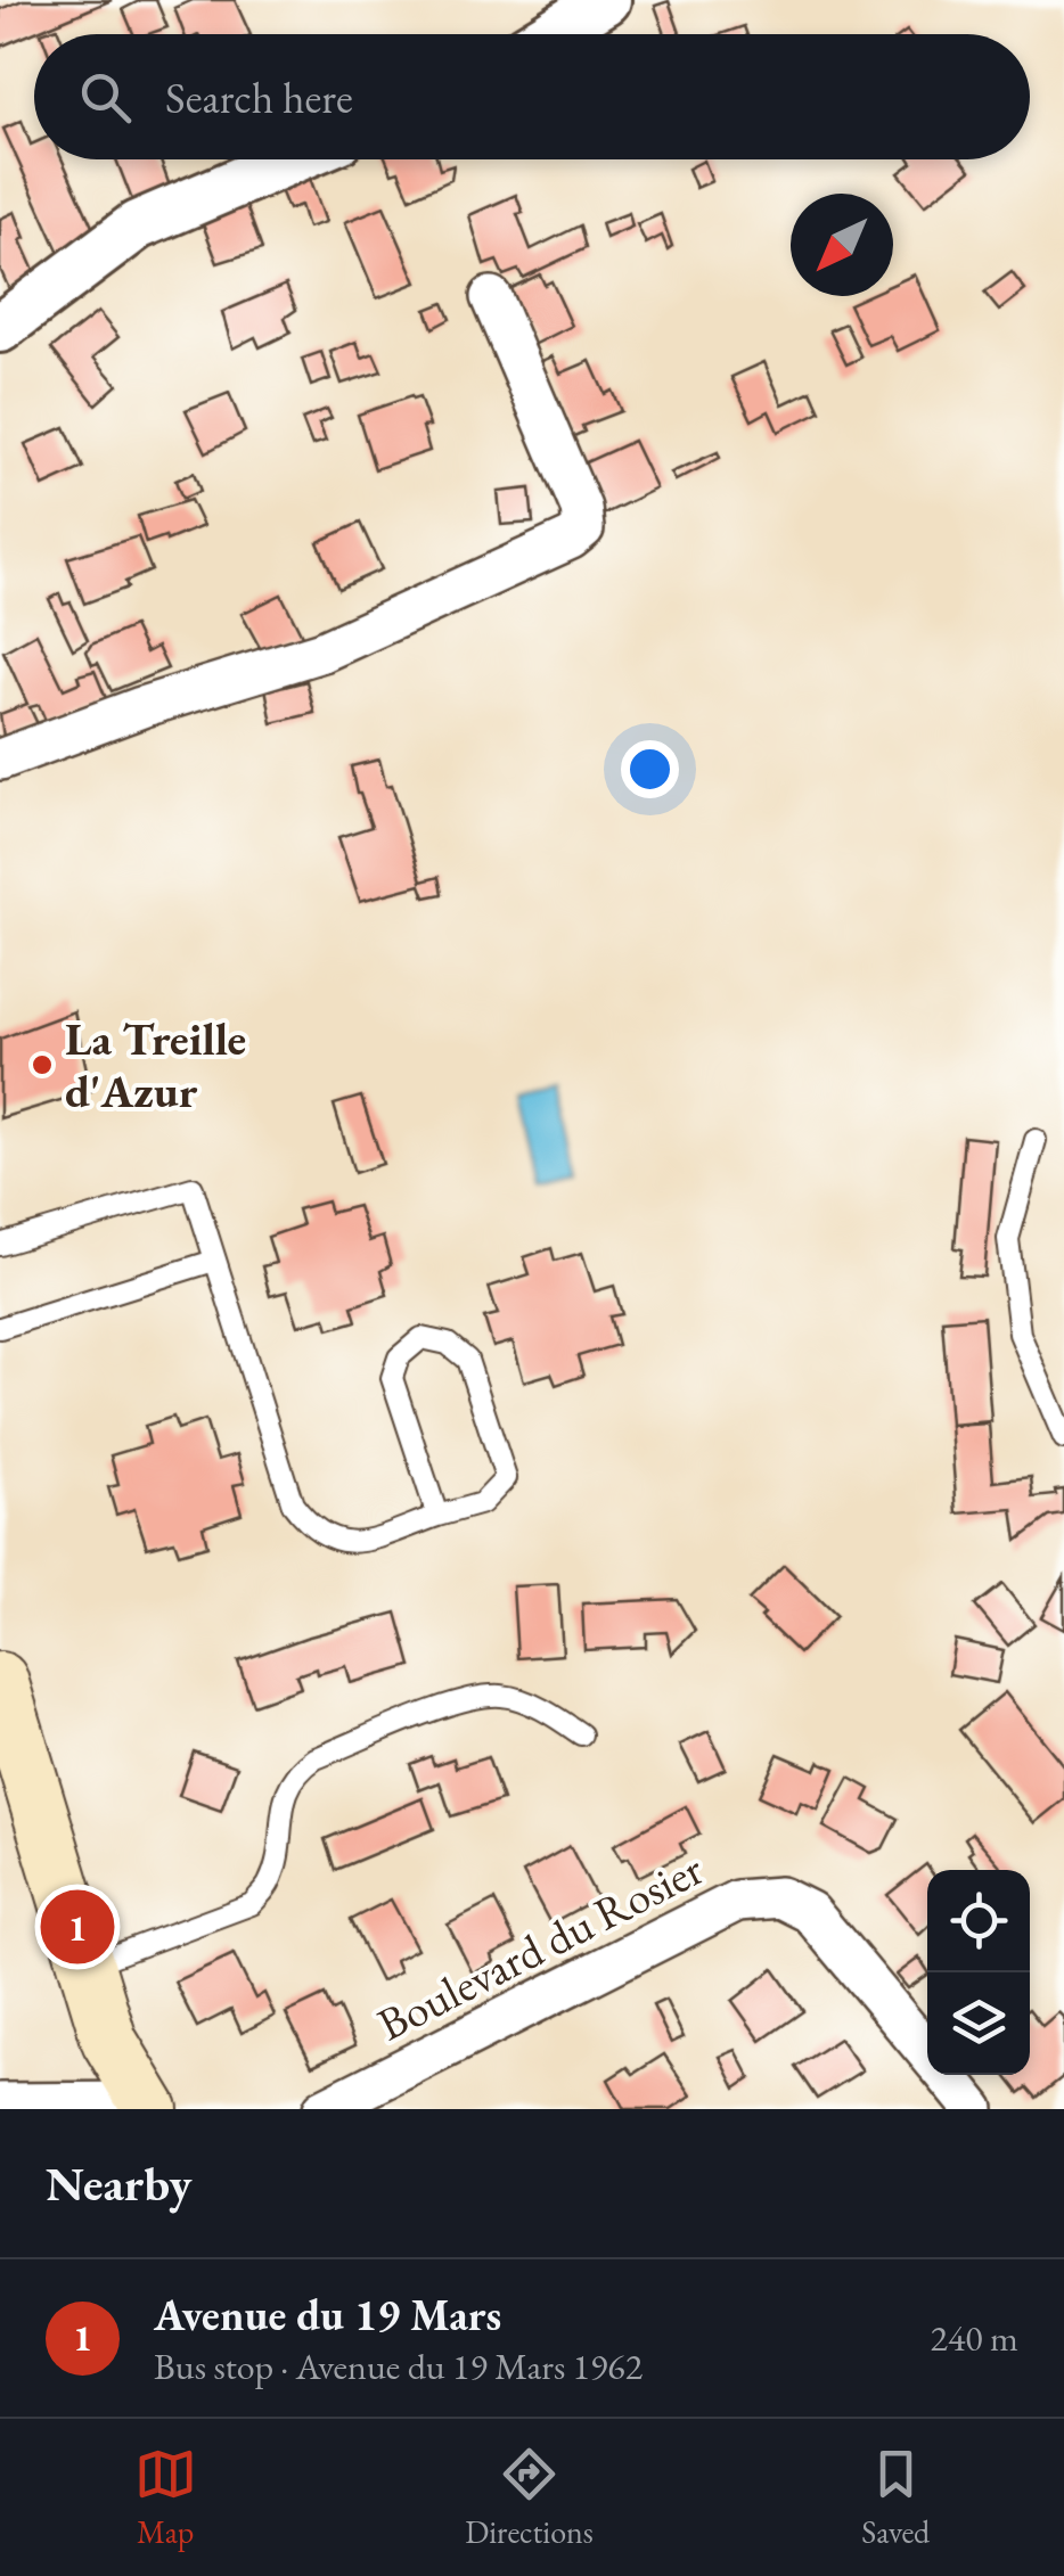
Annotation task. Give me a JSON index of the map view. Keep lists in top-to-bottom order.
{
  "streets": {
    "street": ["Boulevard du Rosier"]
  },
  "places": ["La Treille d'Azur"],
  "north": "bottom left",
  "page": {
    "search": "Search here",
    "pins": "1",
    "heading": "Nearby",
    "list": [
      {
        "mark": "1",
        "name": "Avenue du 19 Mars",
        "note": "Bus stop · Avenue du 19 Mars 1962",
        "value": "240 m"
      }
    ],
    "nav": ["Map", "Directions", "Saved"]
  }
}
